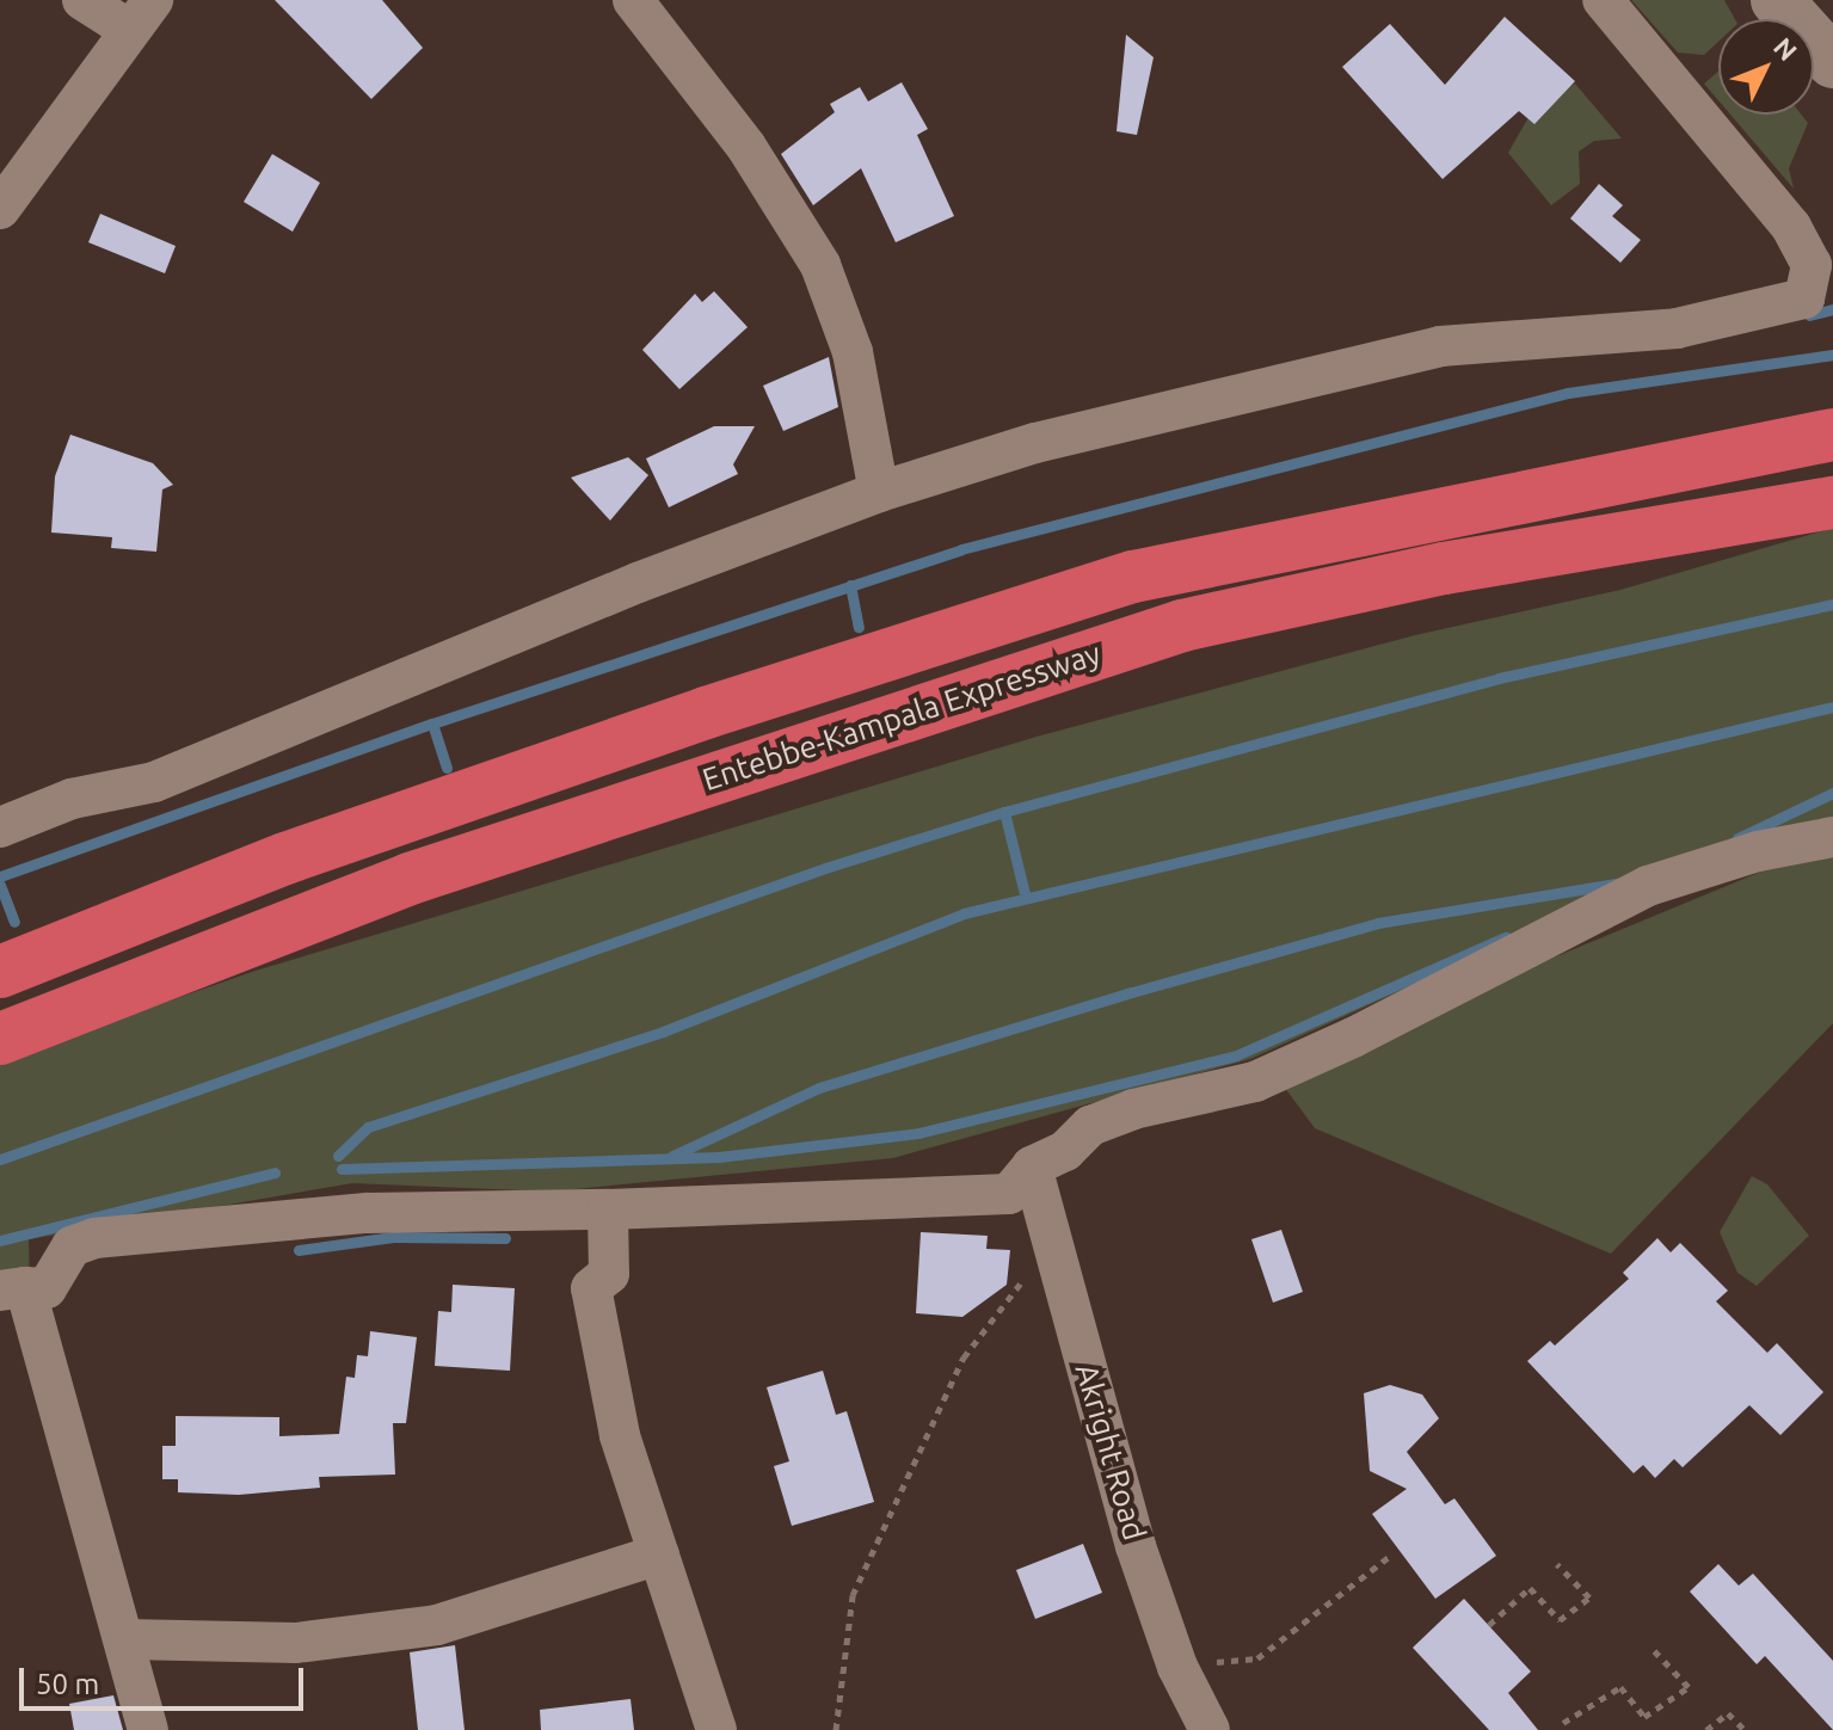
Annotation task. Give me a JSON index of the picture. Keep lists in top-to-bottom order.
{
  "streets": {
    "highway": ["Entebbe-Kampala Expressway"],
    "street": ["Akright Road"]
  },
  "scale_bar": "50 m",
  "north": "top right"
}
